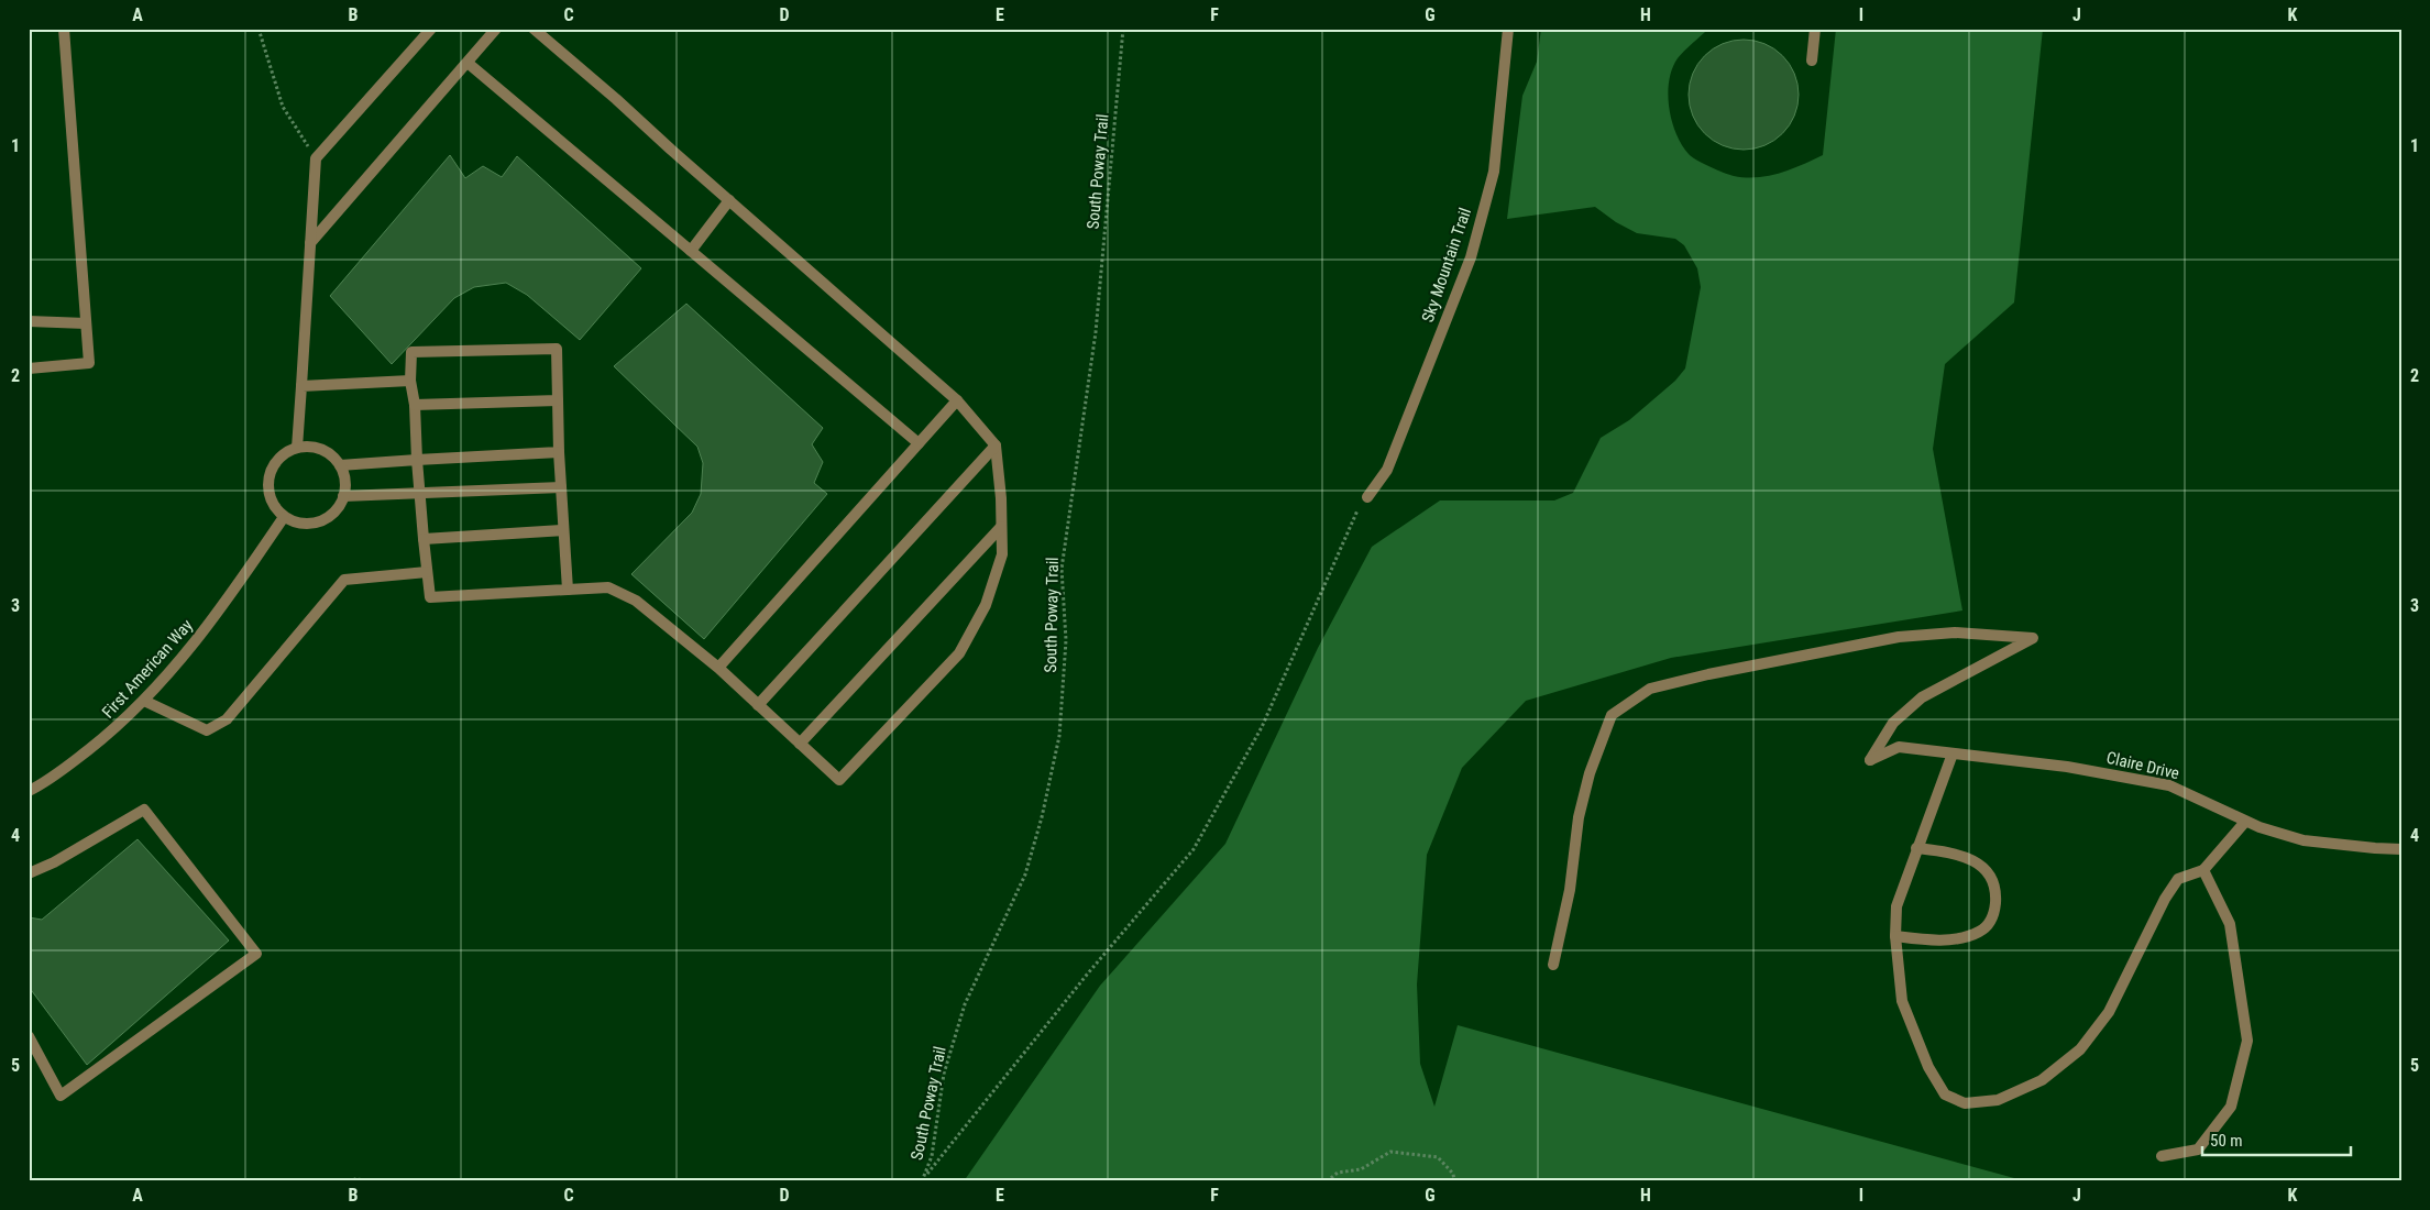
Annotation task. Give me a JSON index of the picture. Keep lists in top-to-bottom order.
{
  "streets": {
    "street": ["Sky Mountain Trail", "First American Way", "Claire Drive"],
    "path": ["South Poway Trail"]
  },
  "scale_bar": "50 m",
  "grid": {
    "columns": [
      "A",
      "B",
      "C",
      "D",
      "E",
      "F",
      "G",
      "H",
      "I",
      "J",
      "K"
    ],
    "rows": [
      "1",
      "2",
      "3",
      "4",
      "5"
    ]
  }
}
